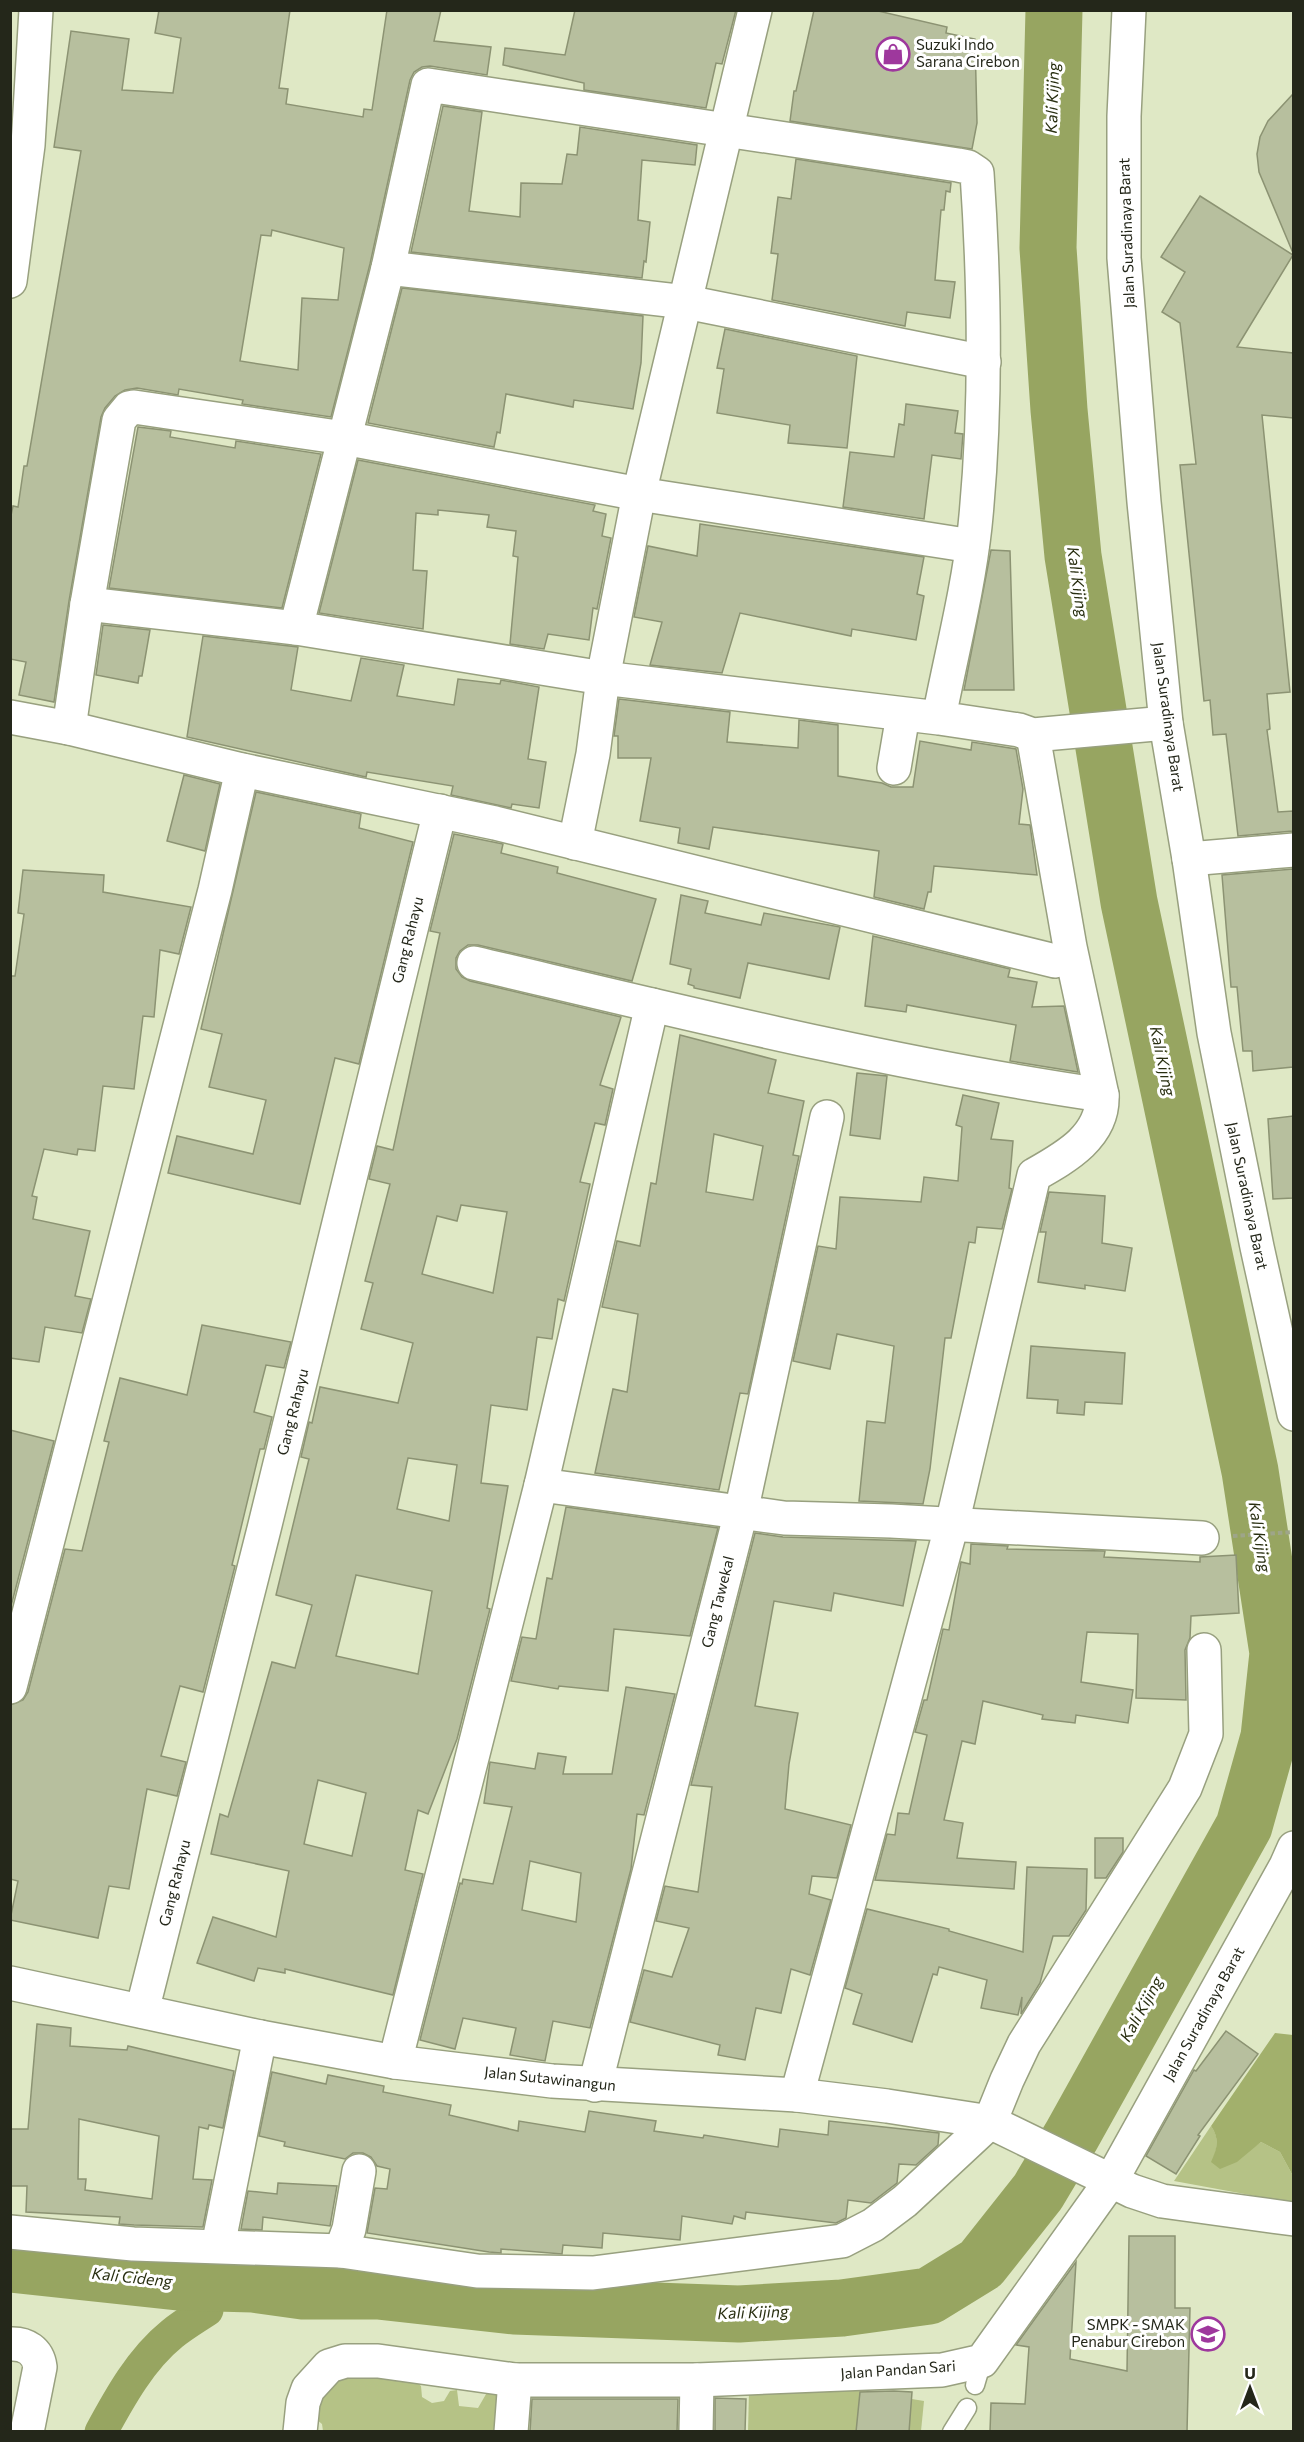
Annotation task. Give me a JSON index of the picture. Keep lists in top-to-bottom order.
{
  "streets": {
    "street": [
      "Jalan Suradinaya Barat",
      "Gang Rahayu",
      "Gang Tawekal",
      "Jalan Sutawinangun",
      "Jalan Pandan Sari"
    ]
  },
  "crossings": [
    ["Jalan Suradinaya Barat", "Jalan Sutawinangun"],
    ["Jalan Suradinaya Barat", "Jalan Pandan Sari"],
    ["Gang Rahayu", "Jalan Sutawinangun"],
    ["Gang Tawekal", "Jalan Sutawinangun"],
    ["Jalan Sutawinangun", "Jalan Pandan Sari"]
  ],
  "water": ["Kali Kijing", "Kali Cideng"],
  "places": {
    "shop": ["Suzuki Indo Sarana Cirebon"],
    "school or university": ["SMPK - SMAK Penabur Cirebon"]
  },
  "north": "top"
}
